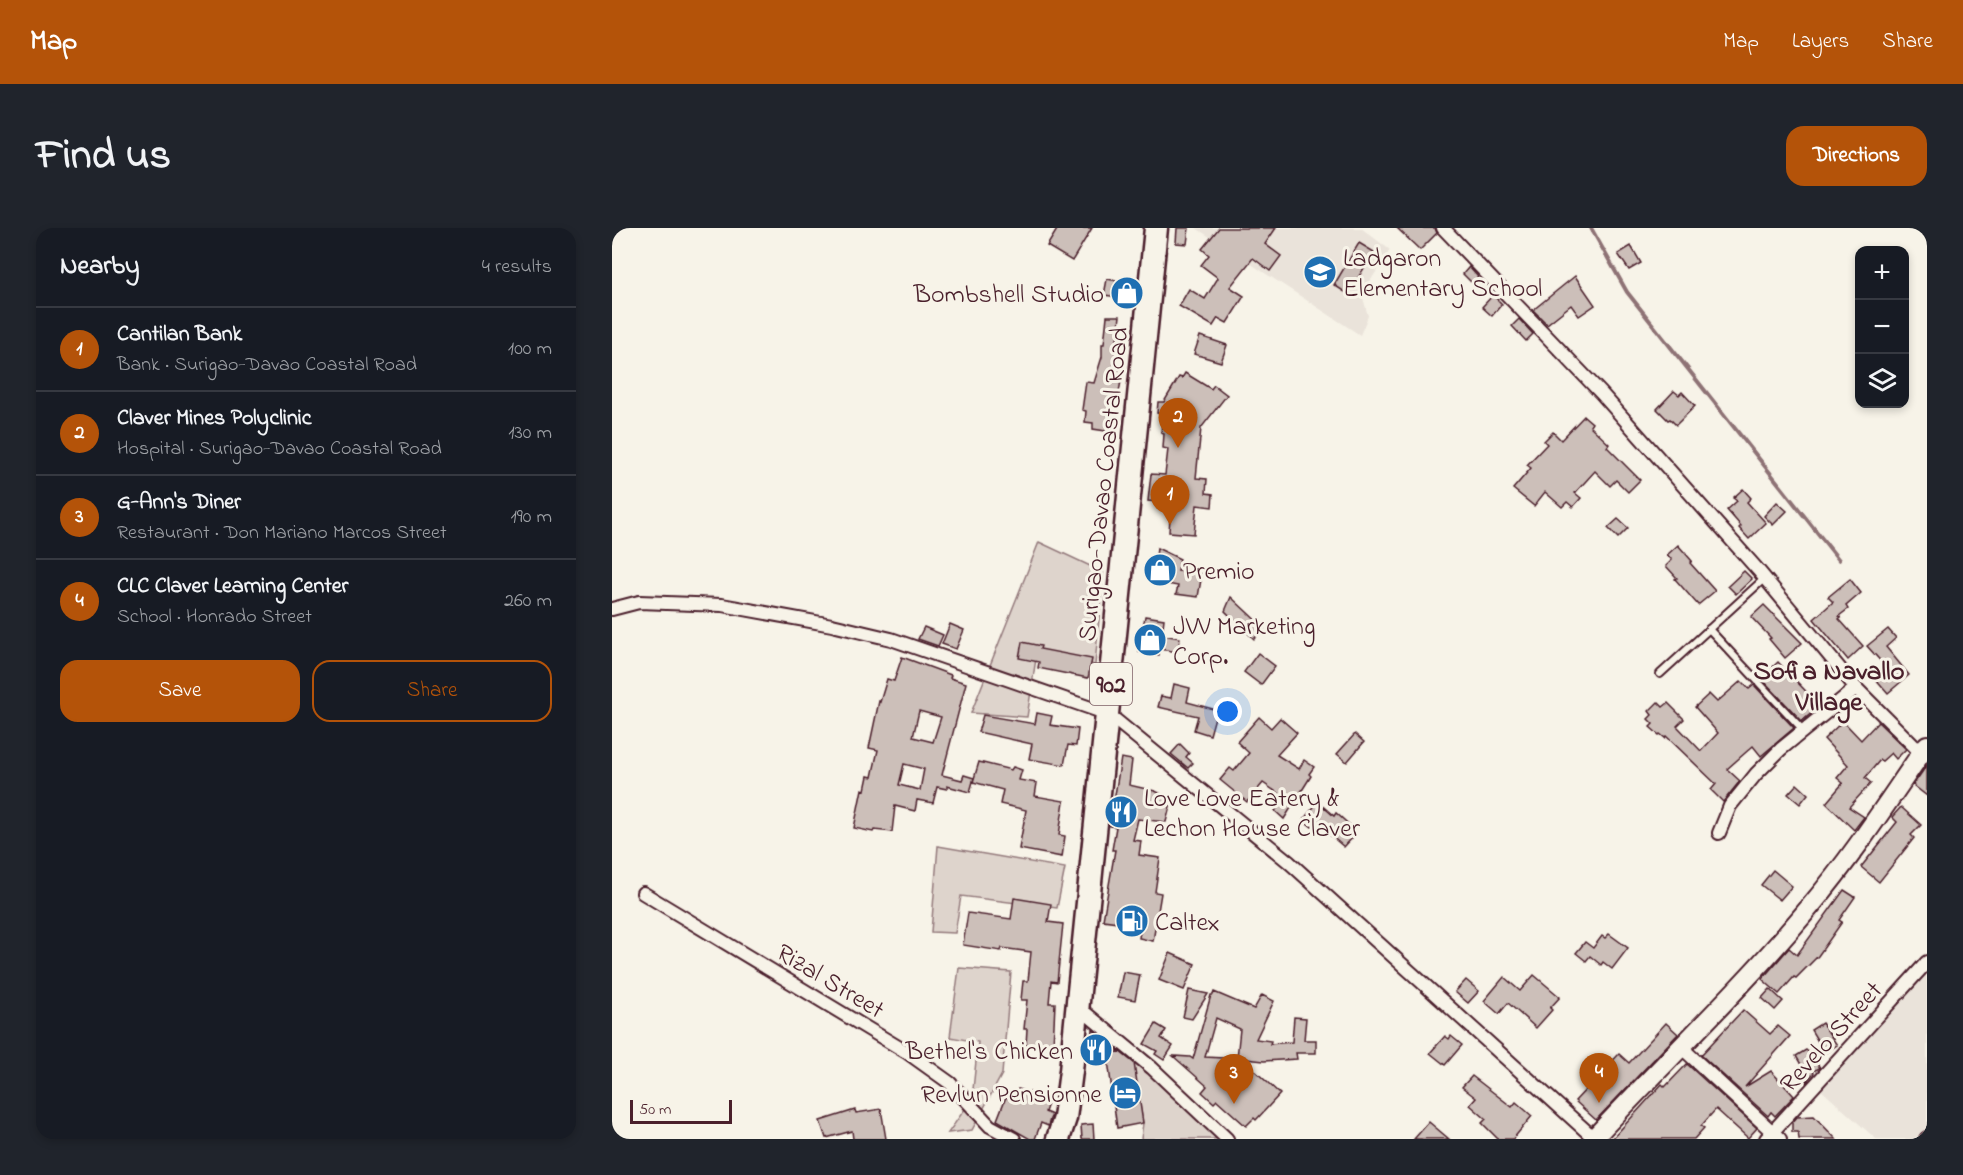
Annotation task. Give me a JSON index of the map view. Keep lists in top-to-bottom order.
{
  "streets": {
    "highway": ["Surigao-Davao Coastal Road", "902"],
    "street": ["Rizal Street", "Revelo Street"]
  },
  "districts": ["Sofia Navallo Village"],
  "places": {
    "school or university": ["Ladgaron Elementary School"],
    "shop": ["Bombshell Studio", "Premio", "JVV Marketing Corp."],
    "restaurant": ["Love Love Eatery & Lechon House Claver", "Bethel's Chicken"],
    "fuel station": ["Caltex"],
    "hotel": ["Revlun Pensionne"]
  },
  "scale_bar": "50 m",
  "page": {
    "header": "Map",
    "nav": ["Map", "Layers", "Share"],
    "title": "Find us",
    "buttons": [
      "Directions",
      ["Save", "Share"]
    ],
    "heading": ["Nearby", "4 results"],
    "map_buttons": ["+", "−"],
    "list": [
      {
        "mark": "1",
        "name": "Cantilan Bank",
        "note": "Bank · Surigao-Davao Coastal Road",
        "value": "100 m"
      },
      {
        "mark": "2",
        "name": "Claver Mines Polyclinic",
        "note": "Hospital · Surigao-Davao Coastal Road",
        "value": "130 m"
      },
      {
        "mark": "3",
        "name": "G-Ann's Diner",
        "note": "Restaurant · Don Mariano Marcos Street",
        "value": "190 m"
      },
      {
        "mark": "4",
        "name": "CLC Claver Learning Center",
        "note": "School · Honrado Street",
        "value": "260 m"
      }
    ],
    "pins": [
      "2",
      "1",
      "4",
      "3"
    ],
    "scale": "50 m"
  }
}
